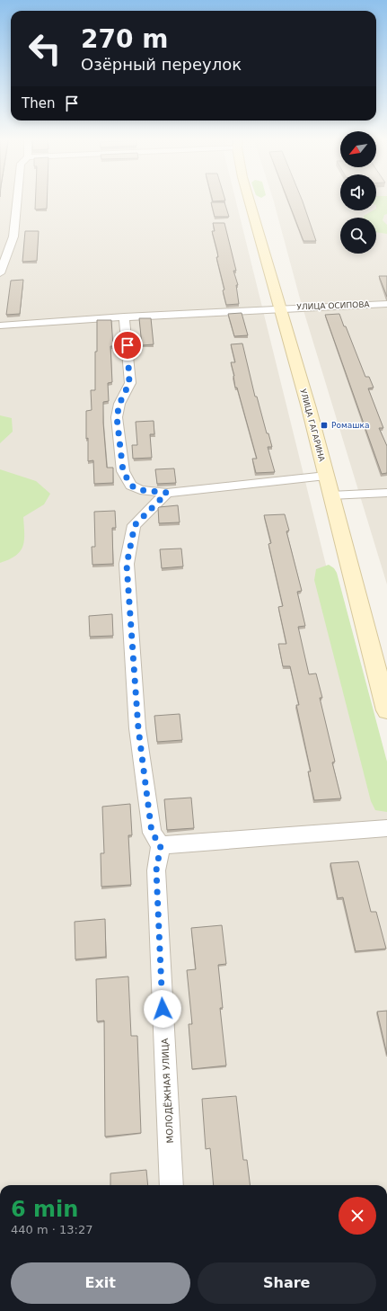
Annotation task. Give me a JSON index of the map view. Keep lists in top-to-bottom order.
{
  "streets": {
    "main road": ["УЛИЦА ГАГАРИНА"],
    "street": ["УЛИЦА ОСИПОВА", "МОЛОДЁЖНАЯ УЛИЦА"]
  },
  "crossings": [
    ["УЛИЦА ОСИПОВА", "УЛИЦА ГАГАРИНА"]
  ],
  "places": {
    "transit": ["Ромашка"]
  },
  "north": "bottom left",
  "page": {
    "turn": ["270 m", "Озёрный переулок"],
    "then": "Then",
    "heading": ["6 min", "440 m · 13:27"],
    "buttons": ["Exit", "Share"]
  }
}
